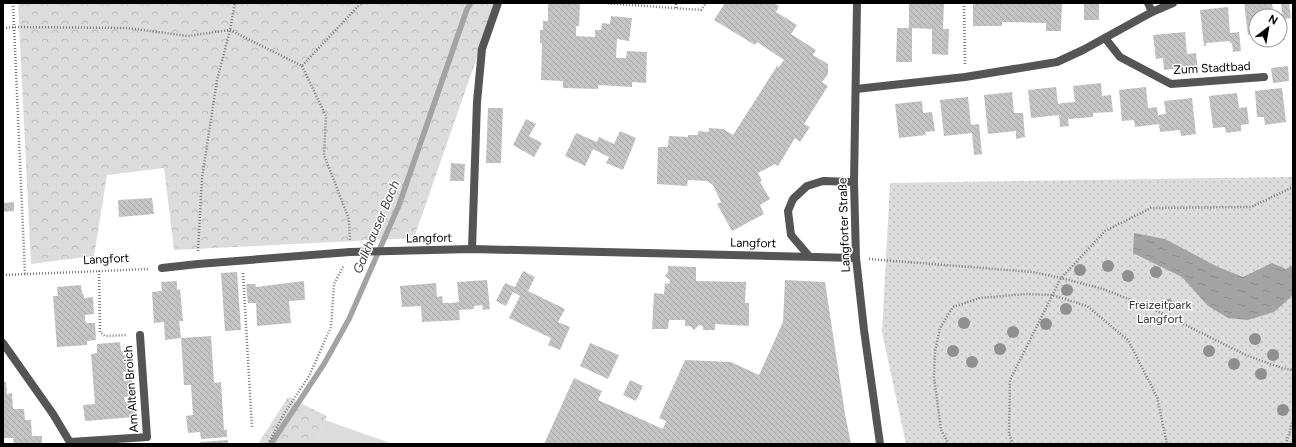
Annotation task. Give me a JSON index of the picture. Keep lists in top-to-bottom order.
{
  "streets": {
    "street": [
      "Zum Stadtbad",
      "Langforter Straße",
      "Langfort",
      "Am Alten Broich"
    ]
  },
  "crossings": [
    ["Langforter Straße", "Langfort"]
  ],
  "water": ["Galkhauser Bach"],
  "parks": ["Freizeitpark Langfort"],
  "north": "top right"
}
